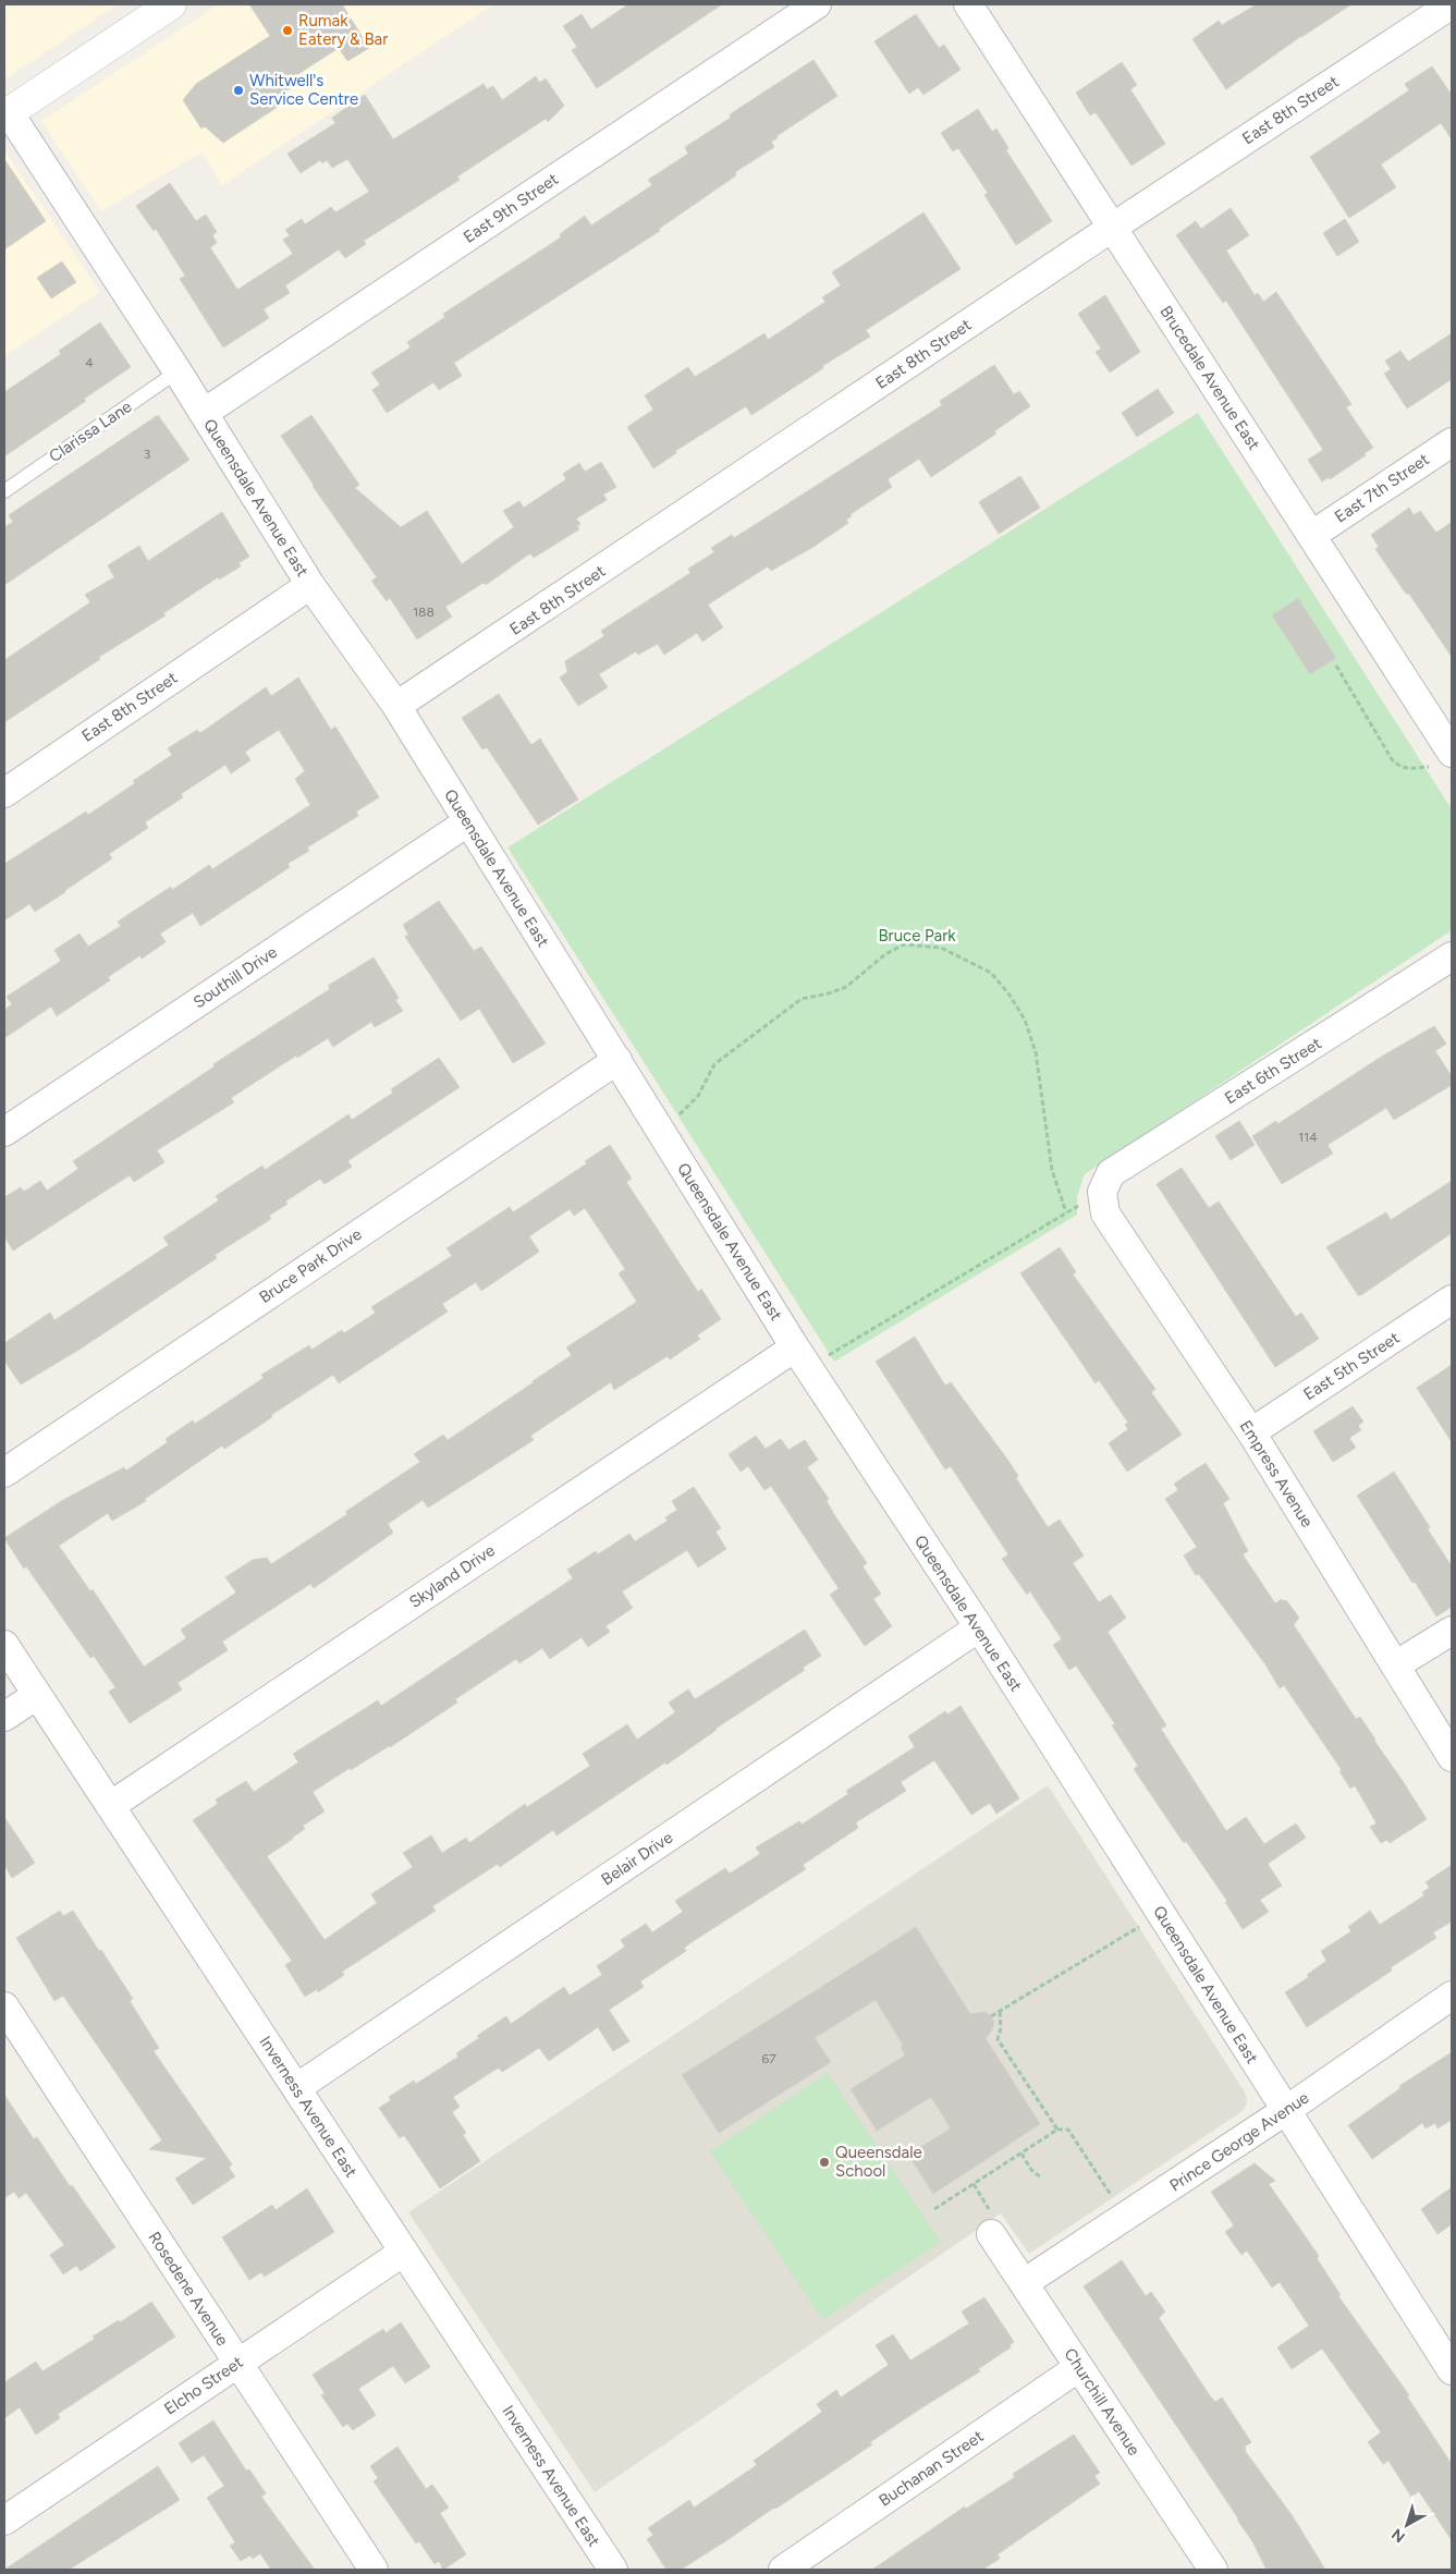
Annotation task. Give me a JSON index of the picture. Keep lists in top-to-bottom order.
{
  "streets": {
    "street": [
      "East 8th Street",
      "East 9th Street",
      "Brucedale Avenue East",
      "East 7th Street",
      "Queensdale Avenue East",
      "Southill Drive",
      "East 6th Street",
      "Bruce Park Drive",
      "East 5th Street",
      "Empress Avenue",
      "Skyland Drive",
      "Belair Drive",
      "Inverness Avenue East",
      "Prince George Avenue",
      "Rosedene Avenue",
      "Elcho Street",
      "Churchill Avenue",
      "Buchanan Street"
    ],
    "lane": ["Clarissa Lane"]
  },
  "crossings": [
    ["East 8th Street", "Brucedale Avenue East"],
    ["East 8th Street", "Queensdale Avenue East"],
    ["East 9th Street", "Queensdale Avenue East"],
    ["Brucedale Avenue East", "East 7th Street"],
    ["Clarissa Lane", "Queensdale Avenue East"],
    ["Queensdale Avenue East", "Southill Drive"],
    ["Queensdale Avenue East", "Bruce Park Drive"],
    ["Queensdale Avenue East", "Skyland Drive"],
    ["Queensdale Avenue East", "Belair Drive"],
    ["Queensdale Avenue East", "Prince George Avenue"],
    ["East 6th Street", "Empress Avenue"],
    ["East 5th Street", "Empress Avenue"],
    ["Skyland Drive", "Inverness Avenue East"],
    ["Belair Drive", "Inverness Avenue East"],
    ["Inverness Avenue East", "Elcho Street"],
    ["Prince George Avenue", "Churchill Avenue"],
    ["Rosedene Avenue", "Elcho Street"],
    ["Churchill Avenue", "Buchanan Street"]
  ],
  "parks": ["Bruce Park"],
  "places": ["Rumak Eatery & Bar", "Whitwell's Service Centre", "Queensdale School"],
  "house_numbers": [
    "4",
    "3",
    "188",
    "114",
    "67"
  ],
  "north": "bottom left"
}
